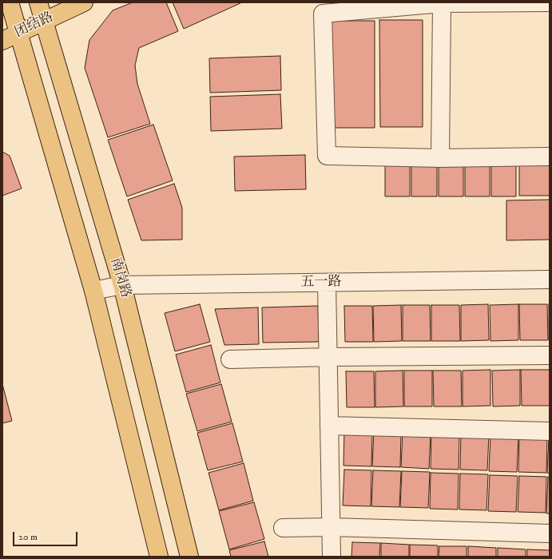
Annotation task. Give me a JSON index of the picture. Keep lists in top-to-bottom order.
{
  "streets": {
    "main road": ["团结路", "南岗路"],
    "street": ["五一路"]
  },
  "crossings": [
    ["团结路", "南岗路"],
    ["南岗路", "五一路"]
  ],
  "scale_bar": "20 m"
}
